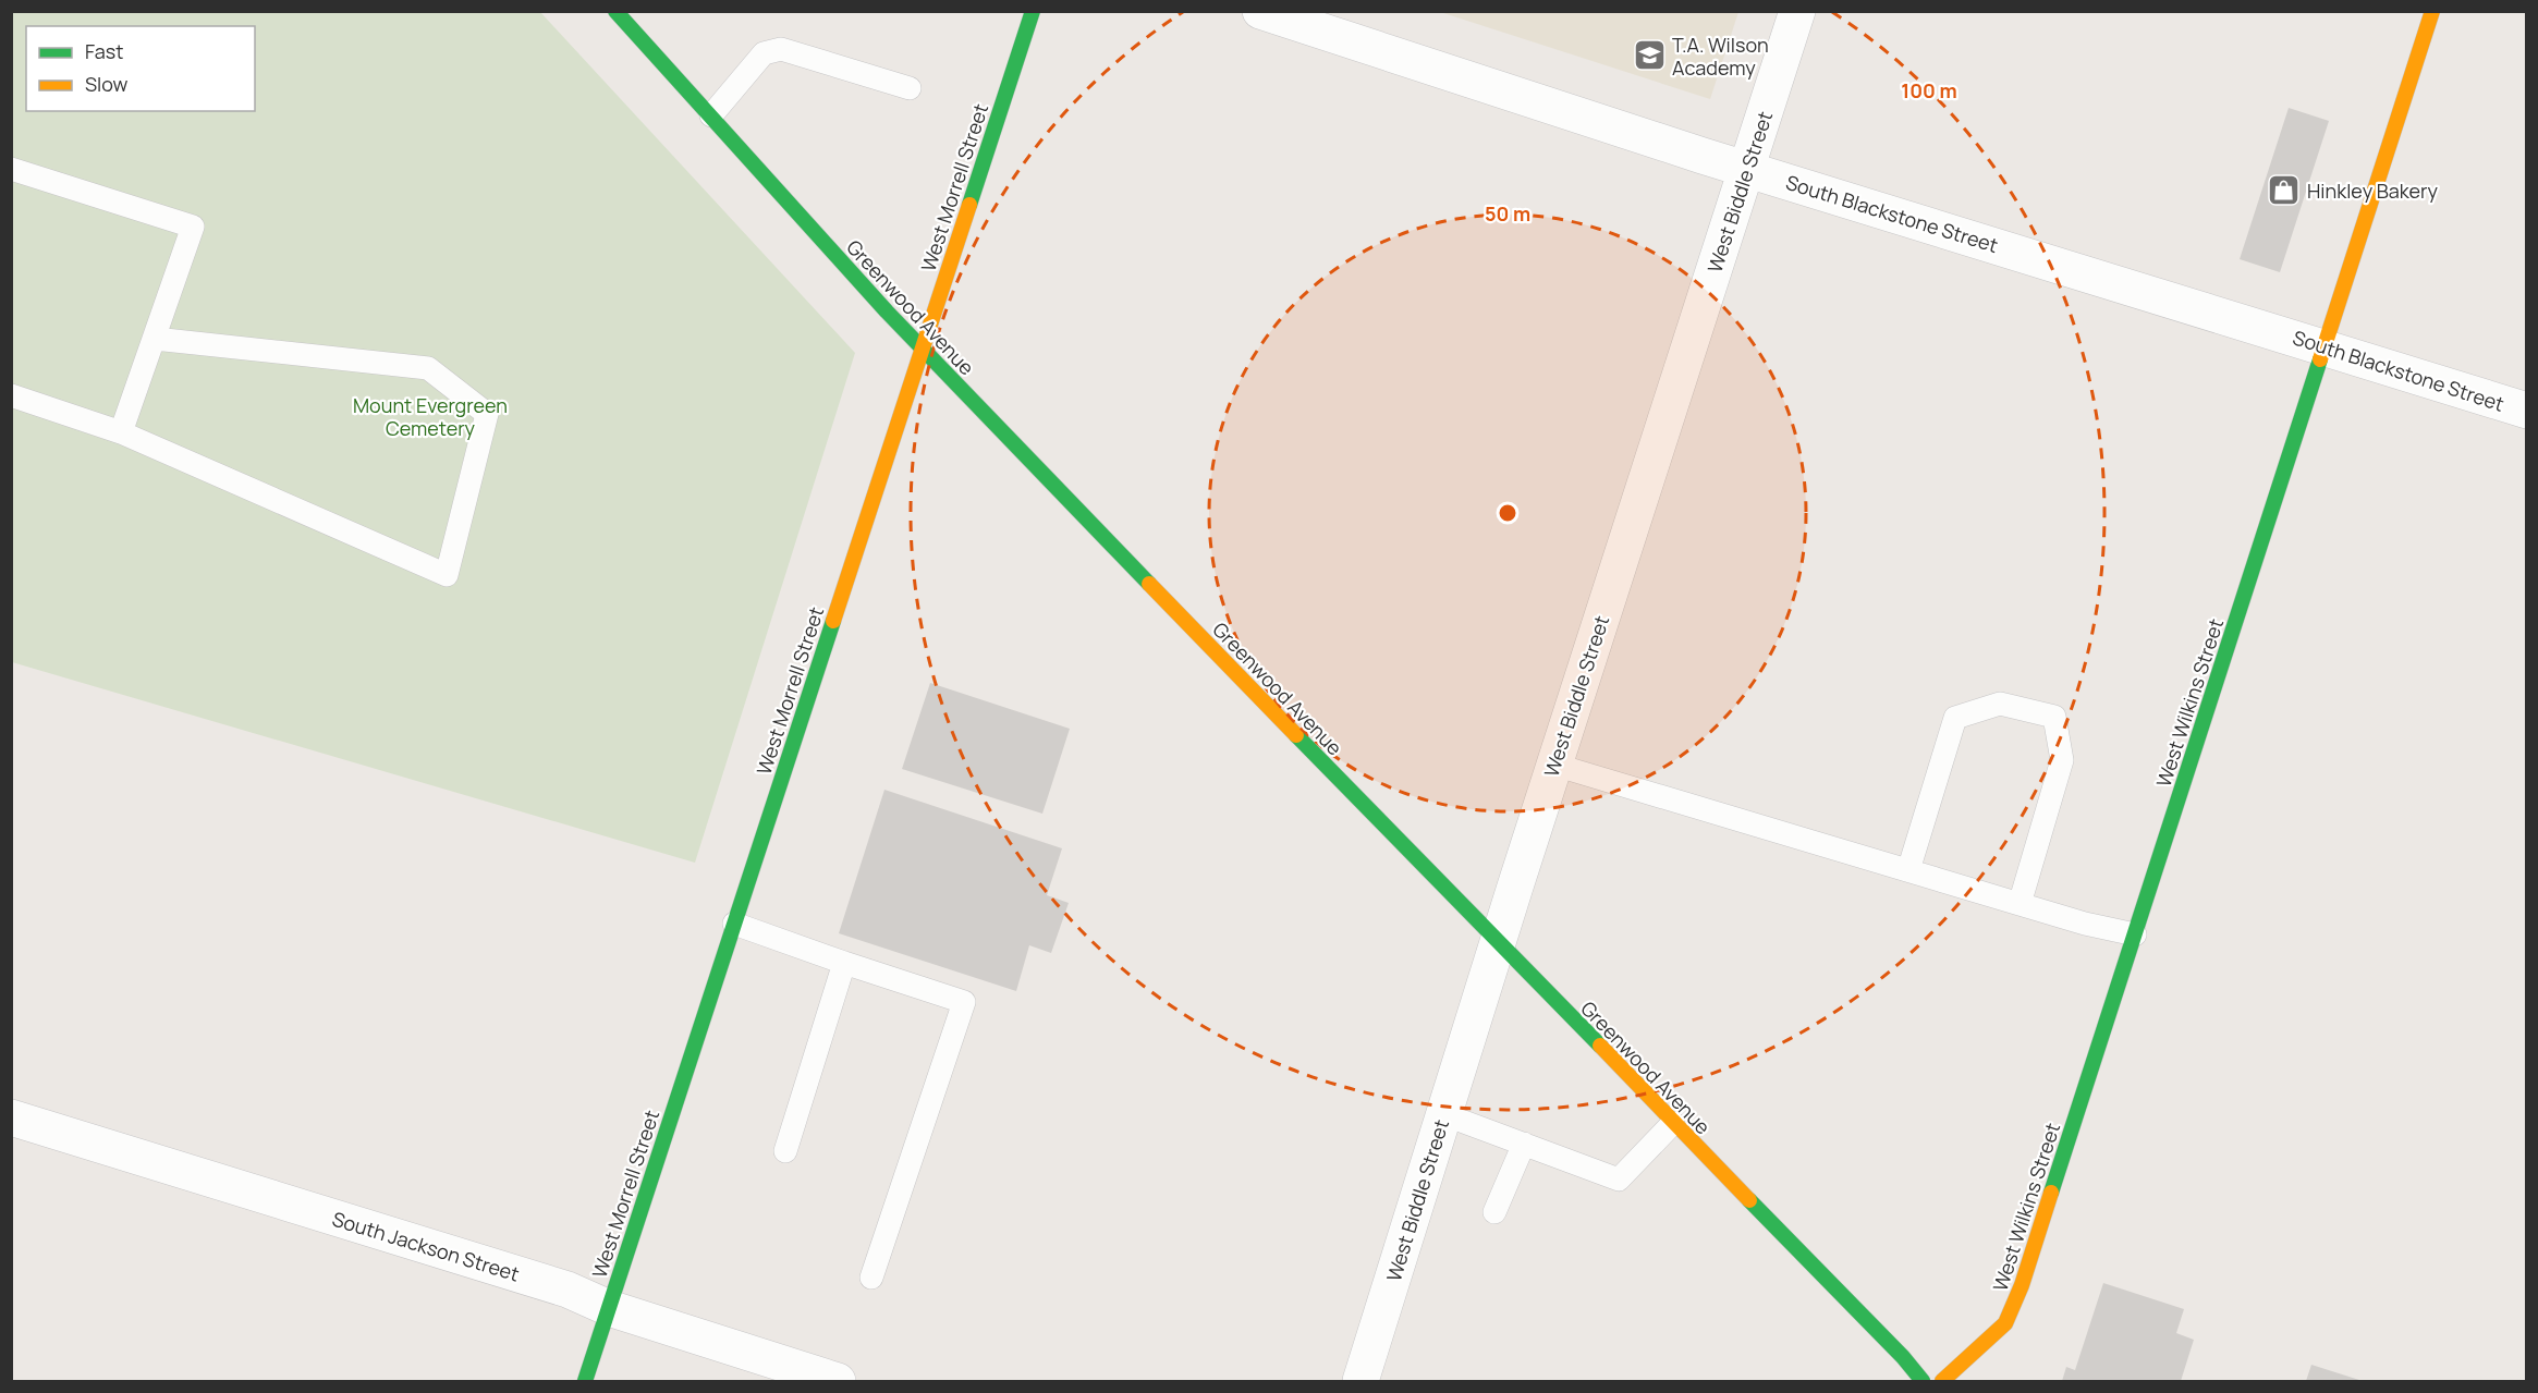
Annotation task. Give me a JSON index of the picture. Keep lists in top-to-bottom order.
{
  "streets": {
    "street": [
      "West Morrell Street",
      "West Biddle Street",
      "South Blackstone Street",
      "Greenwood Avenue",
      "West Wilkins Street",
      "South Jackson Street"
    ]
  },
  "crossings": [
    ["West Morrell Street", "Greenwood Avenue"],
    ["West Morrell Street", "South Jackson Street"],
    ["West Biddle Street", "South Blackstone Street"],
    ["West Biddle Street", "Greenwood Avenue"],
    ["South Blackstone Street", "West Wilkins Street"]
  ],
  "parks": ["Mount Evergreen Cemetery"],
  "places": {
    "school or university": ["T.A. Wilson Academy"],
    "shop": ["Hinkley Bakery"]
  },
  "legend": ["Fast", "Slow"],
  "rings": ["100 m", "50 m"]
}
